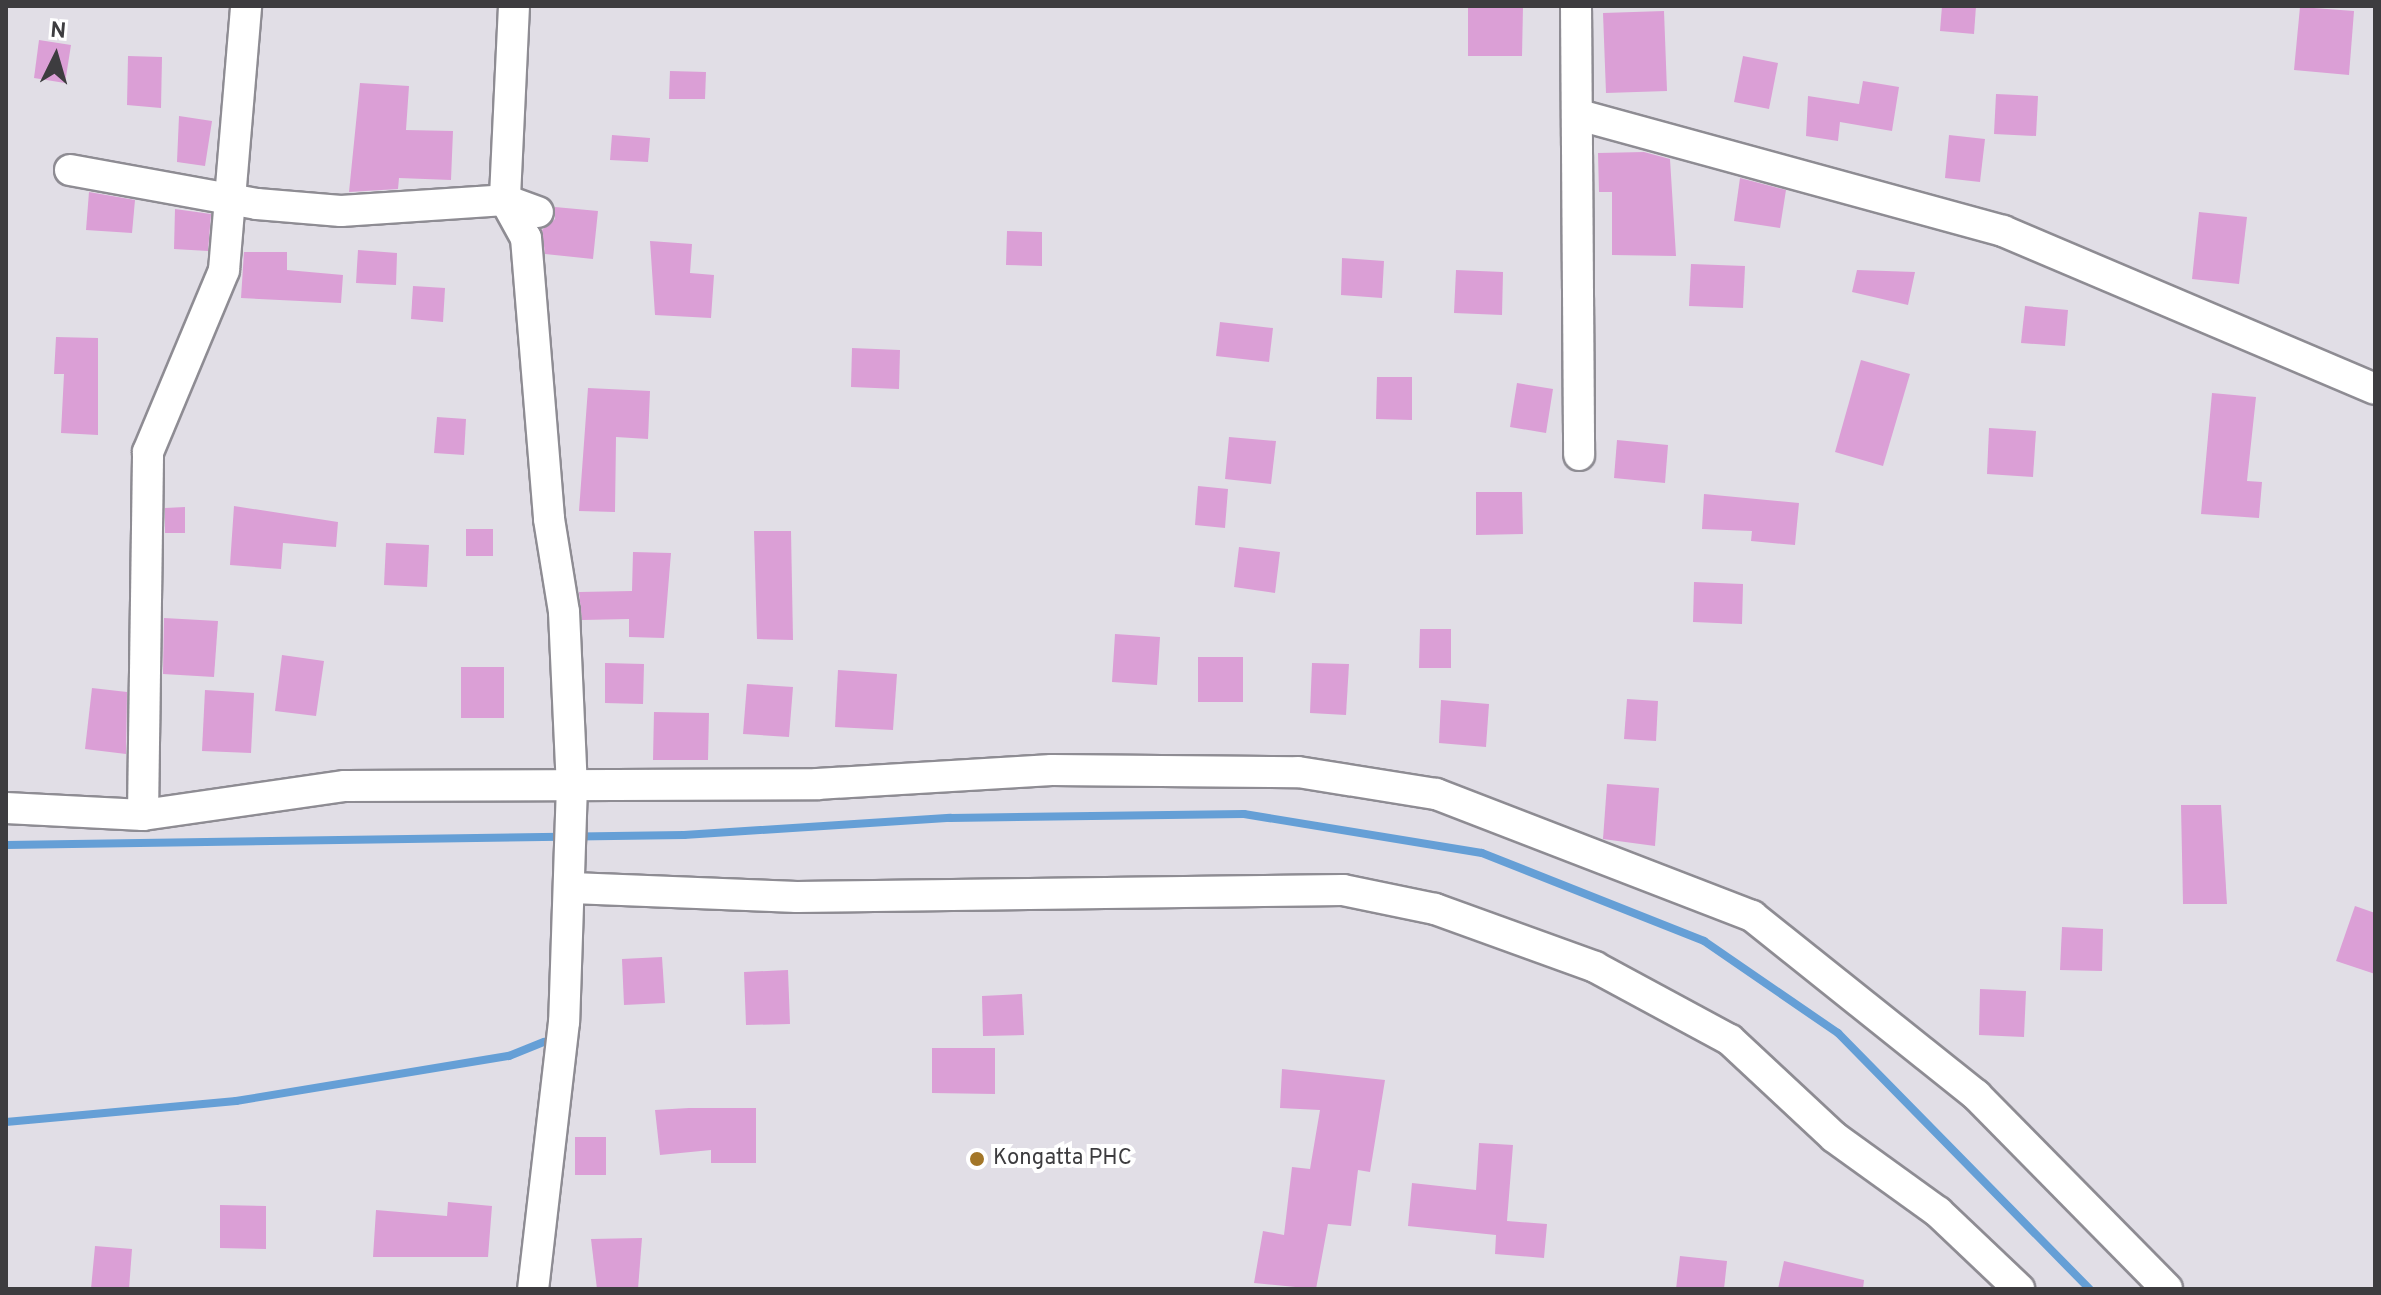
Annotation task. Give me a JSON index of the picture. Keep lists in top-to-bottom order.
{
  "places": ["Kongatta PHC"],
  "north": "top"
}
